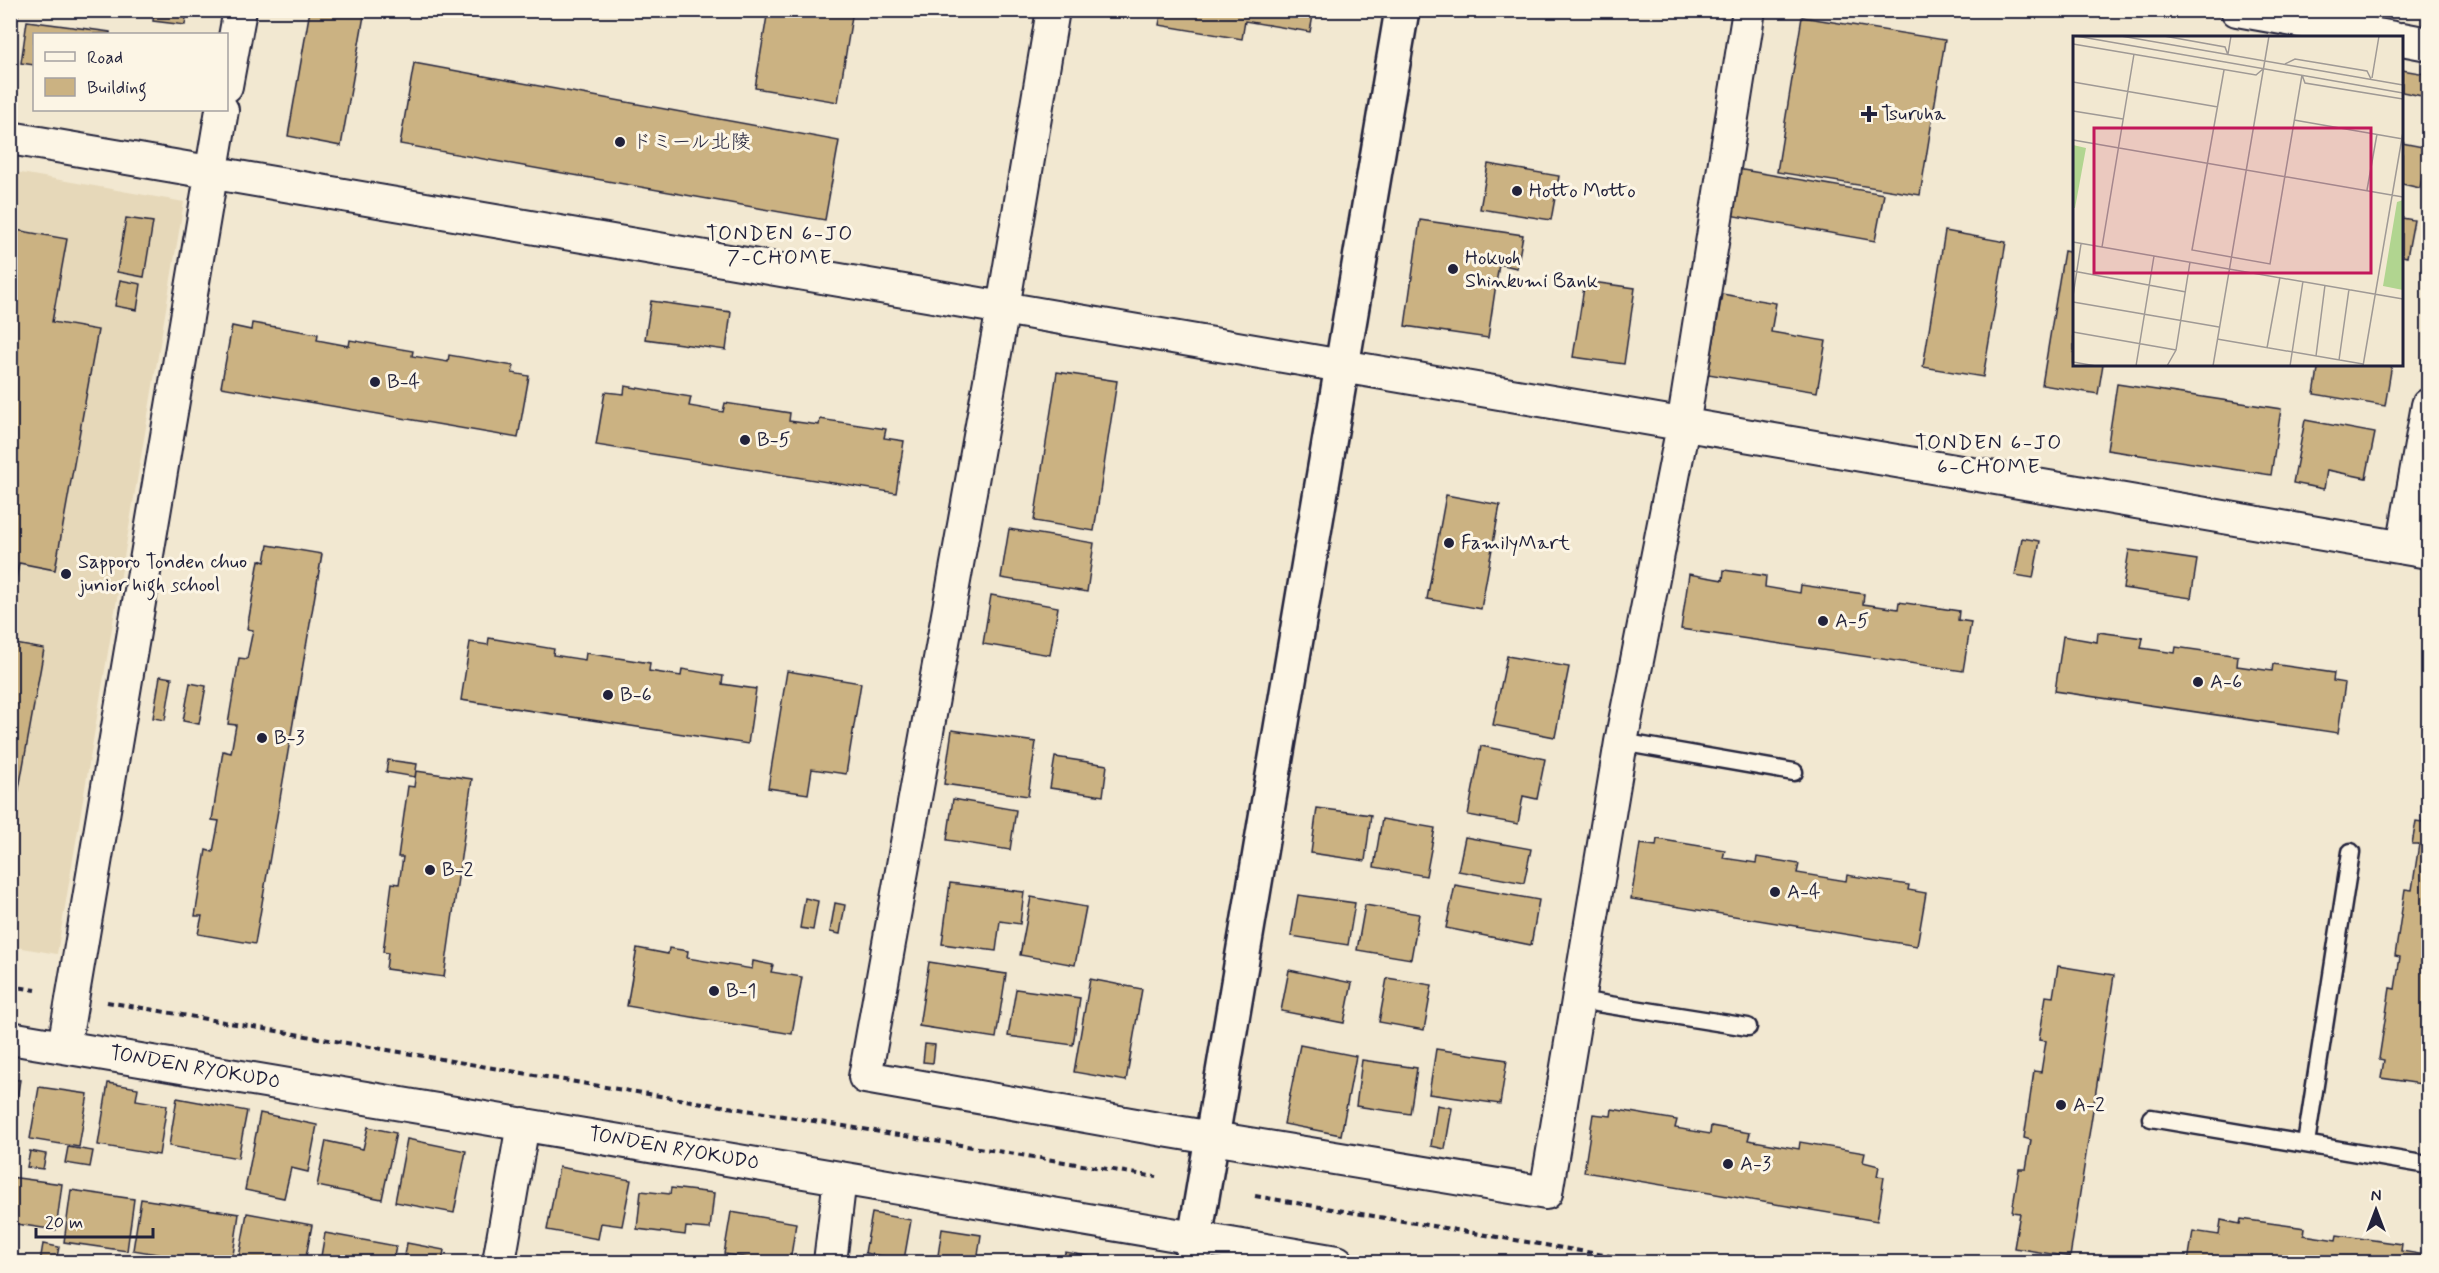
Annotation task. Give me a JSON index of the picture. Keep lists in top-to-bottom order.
{
  "streets": {
    "street": ["TONDEN RYOKUDO"]
  },
  "districts": ["TONDEN 6-JO 7-CHOME", "TONDEN 6-JO 6-CHOME"],
  "places": {
    "health": ["Tsuruha"],
    "other": [
      "ドミール北陵",
      "Hotto Motto",
      "Hokuoh Shinkumi Bank",
      "B-4",
      "B-5",
      "FamilyMart",
      "Sapporo Tonden chuo junior high school",
      "A-5",
      "A-6",
      "B-6",
      "B-3",
      "B-2",
      "A-4",
      "B-1",
      "A-2",
      "A-3"
    ]
  },
  "legend": ["Road", "Building"],
  "scale_bar": "20 m",
  "north": "top"
}
